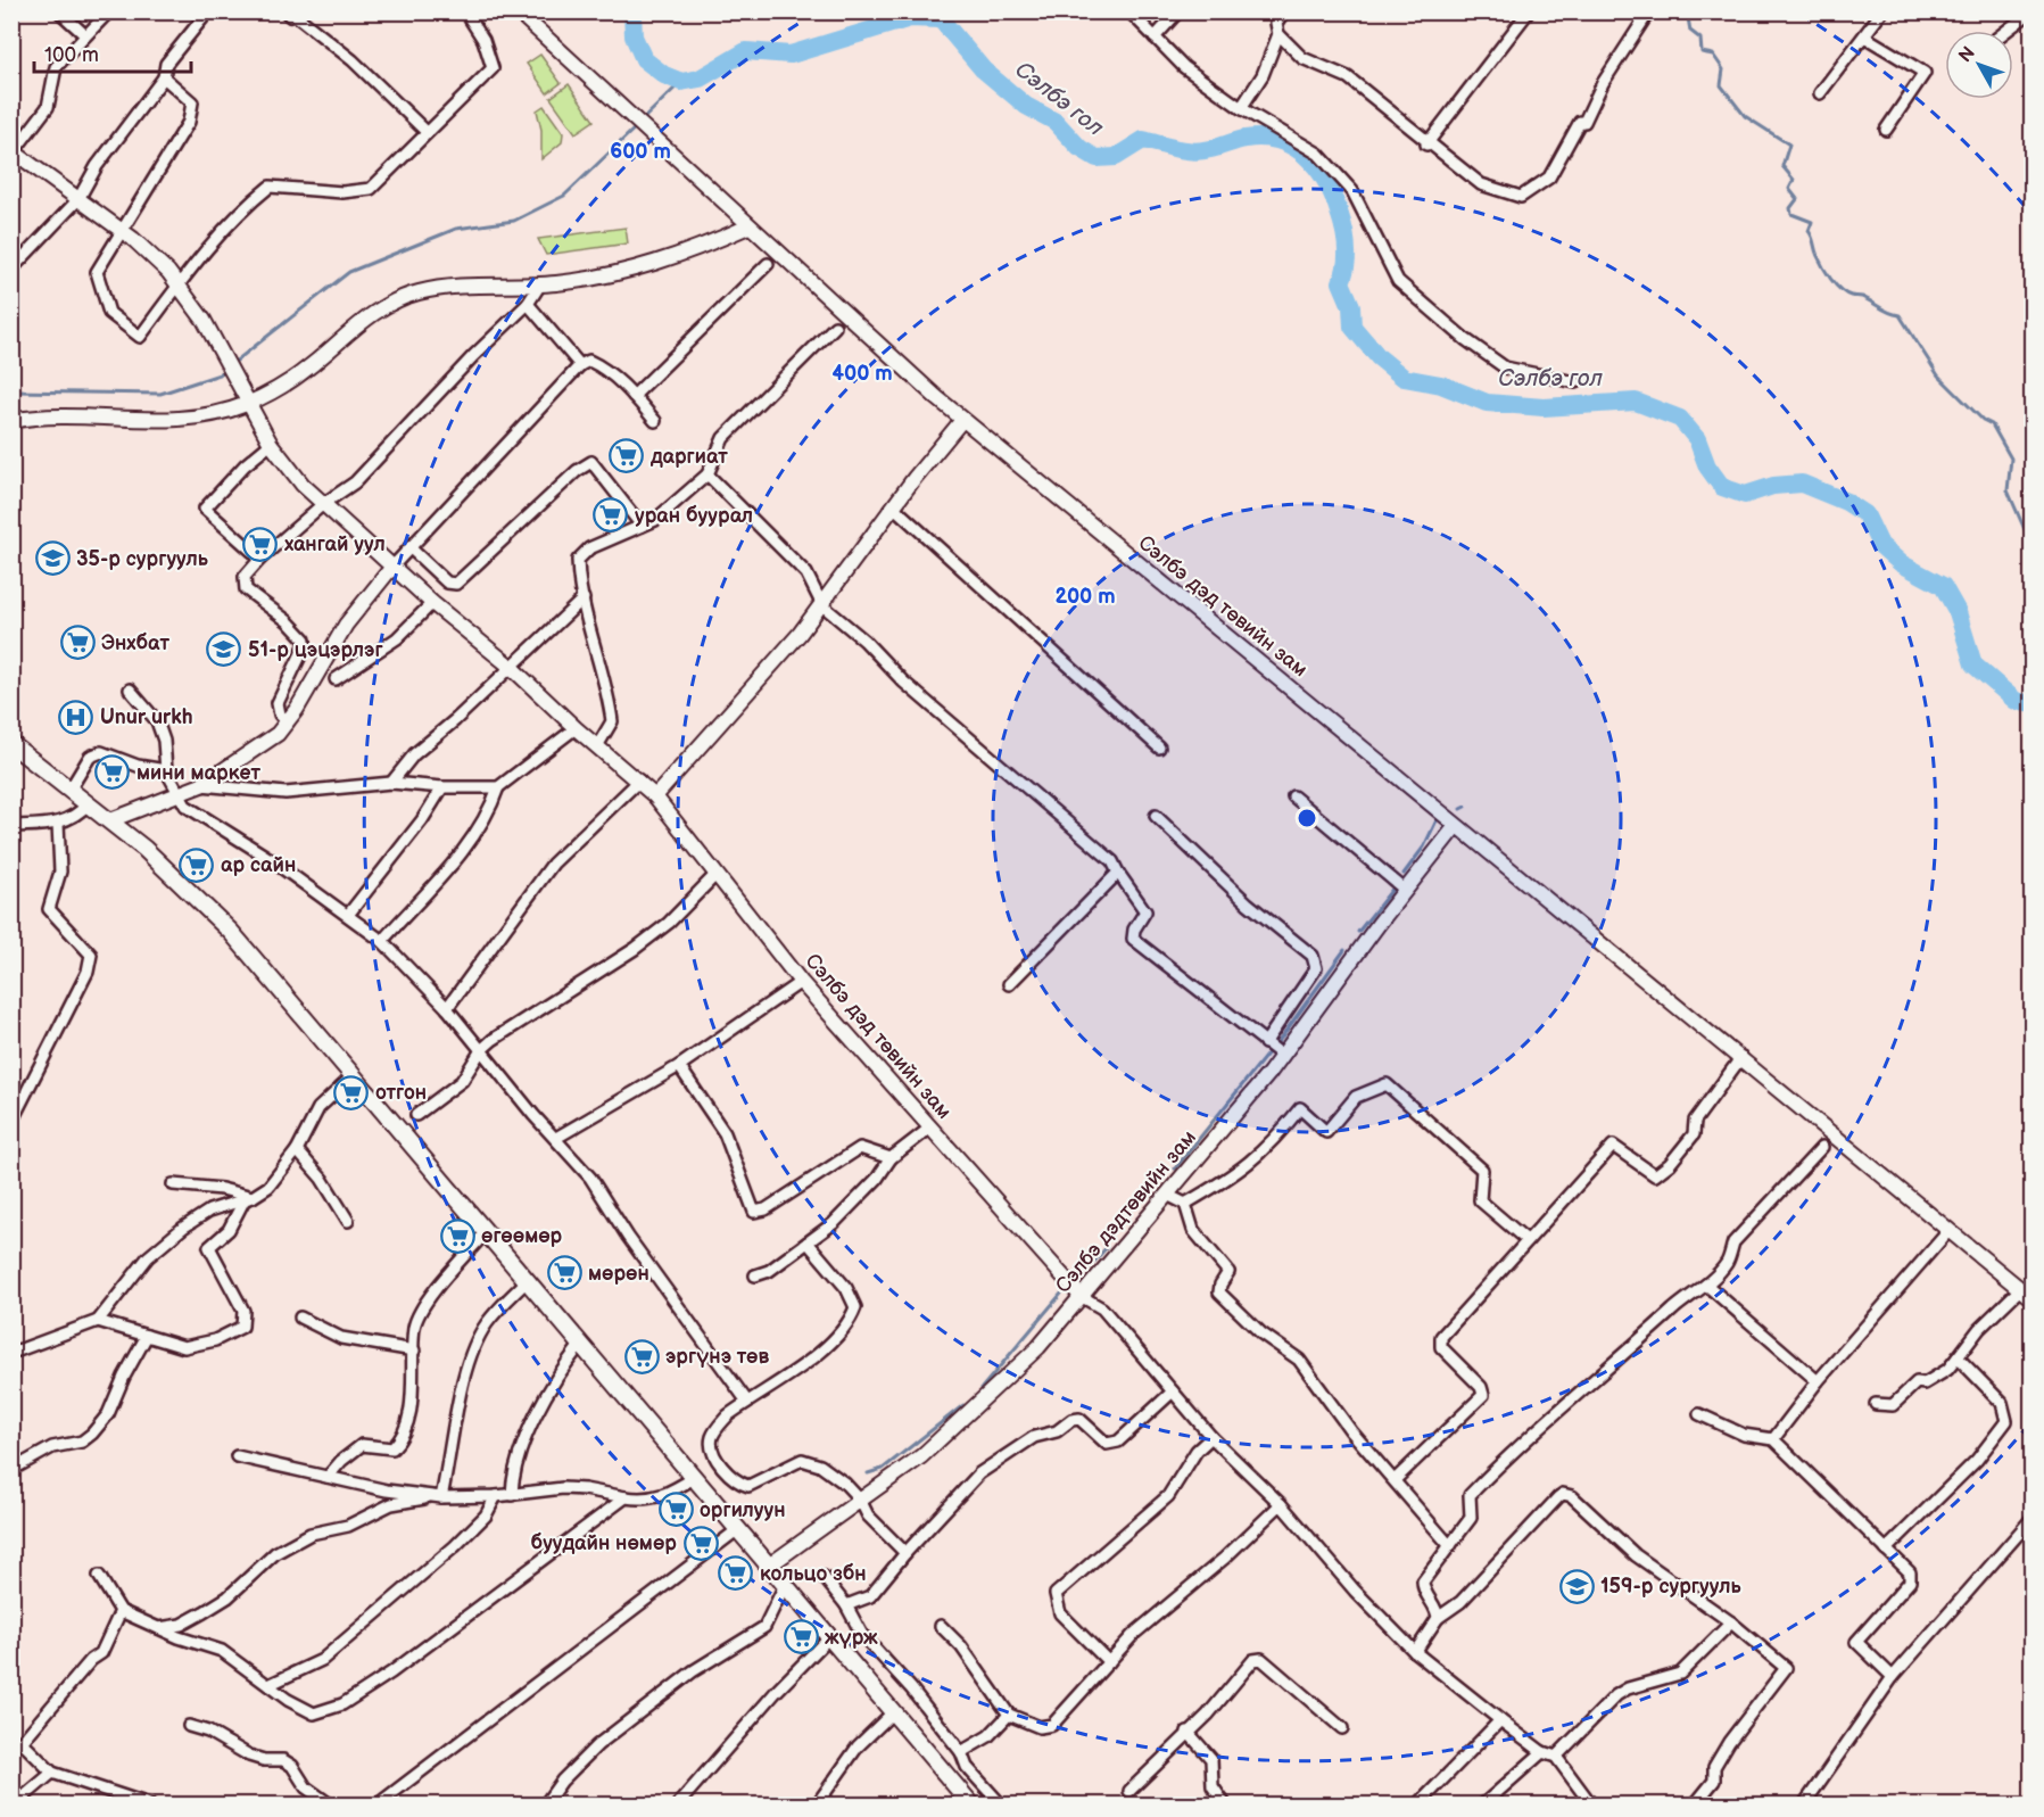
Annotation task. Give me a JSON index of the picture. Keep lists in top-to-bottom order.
{
  "streets": {
    "street": ["Сэлбэ дэд төвийн зам", "Сэлбэ дэдтөвийн зам"]
  },
  "crossings": [
    ["Сэлбэ дэд төвийн зам", "Сэлбэ дэдтөвийн зам"]
  ],
  "water": ["Сэлбэ гол"],
  "places": {
    "supermarket": [
      "даргиат",
      "уран буурал",
      "хангай уул",
      "Энхбат",
      "мини маркет",
      "ар сайн",
      "отгон",
      "өгөөмөр",
      "мөрөн",
      "эргүнэ төв",
      "оргилуун",
      "буудайн нөмөр",
      "кольцо збн",
      "жүрж"
    ],
    "school or university": ["35-р сургууль", "51-р цэцэрлэг", "159-р сургууль"],
    "hospital": ["Unur urkh"]
  },
  "scale_bar": "100 m",
  "north": "top left",
  "rings": ["600 m", "400 m", "200 m"]
}
